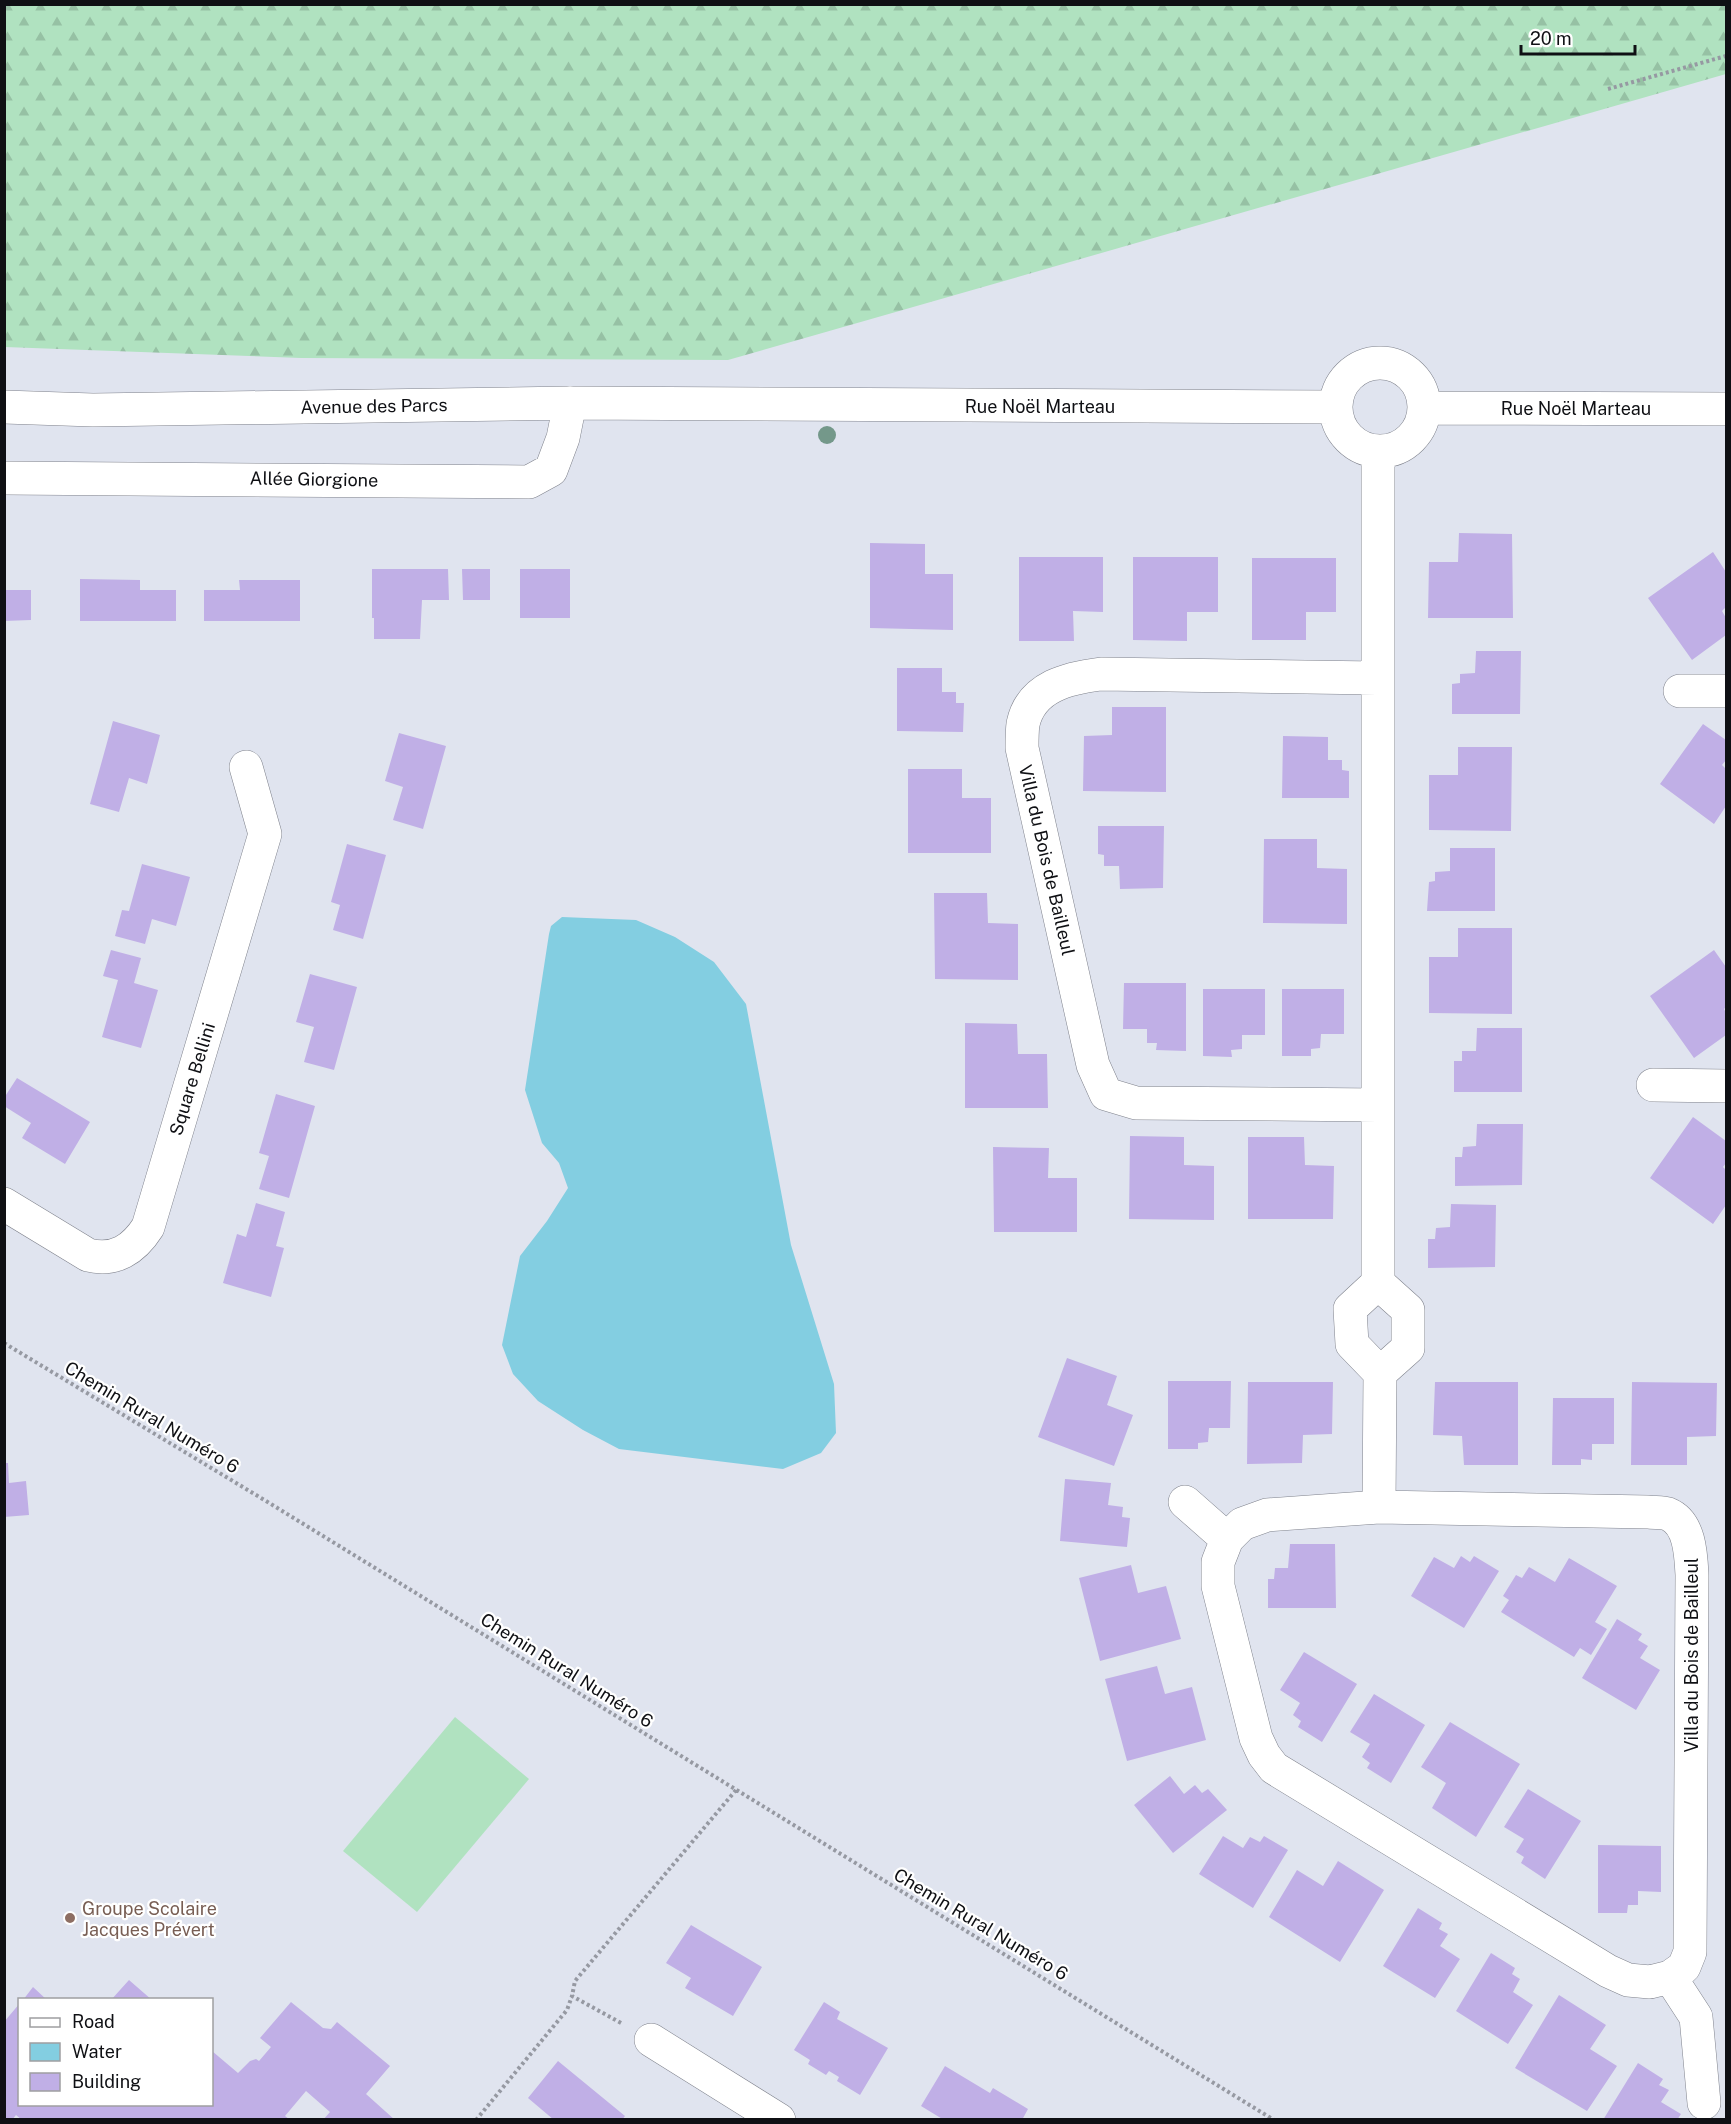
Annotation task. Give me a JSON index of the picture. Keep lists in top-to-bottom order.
{
  "streets": {
    "street": [
      "Avenue des Parcs",
      "Rue Noël Marteau",
      "Allée Giorgione",
      "Villa du Bois de Bailleul",
      "Square Bellini"
    ],
    "path": ["Chemin Rural Numéro 6"]
  },
  "crossings": [
    ["Avenue des Parcs", "Rue Noël Marteau"],
    ["Avenue des Parcs", "Allée Giorgione"]
  ],
  "places": ["Groupe Scolaire Jacques Prévert"],
  "legend": ["Road", "Water", "Building"],
  "scale_bar": "20 m"
}
